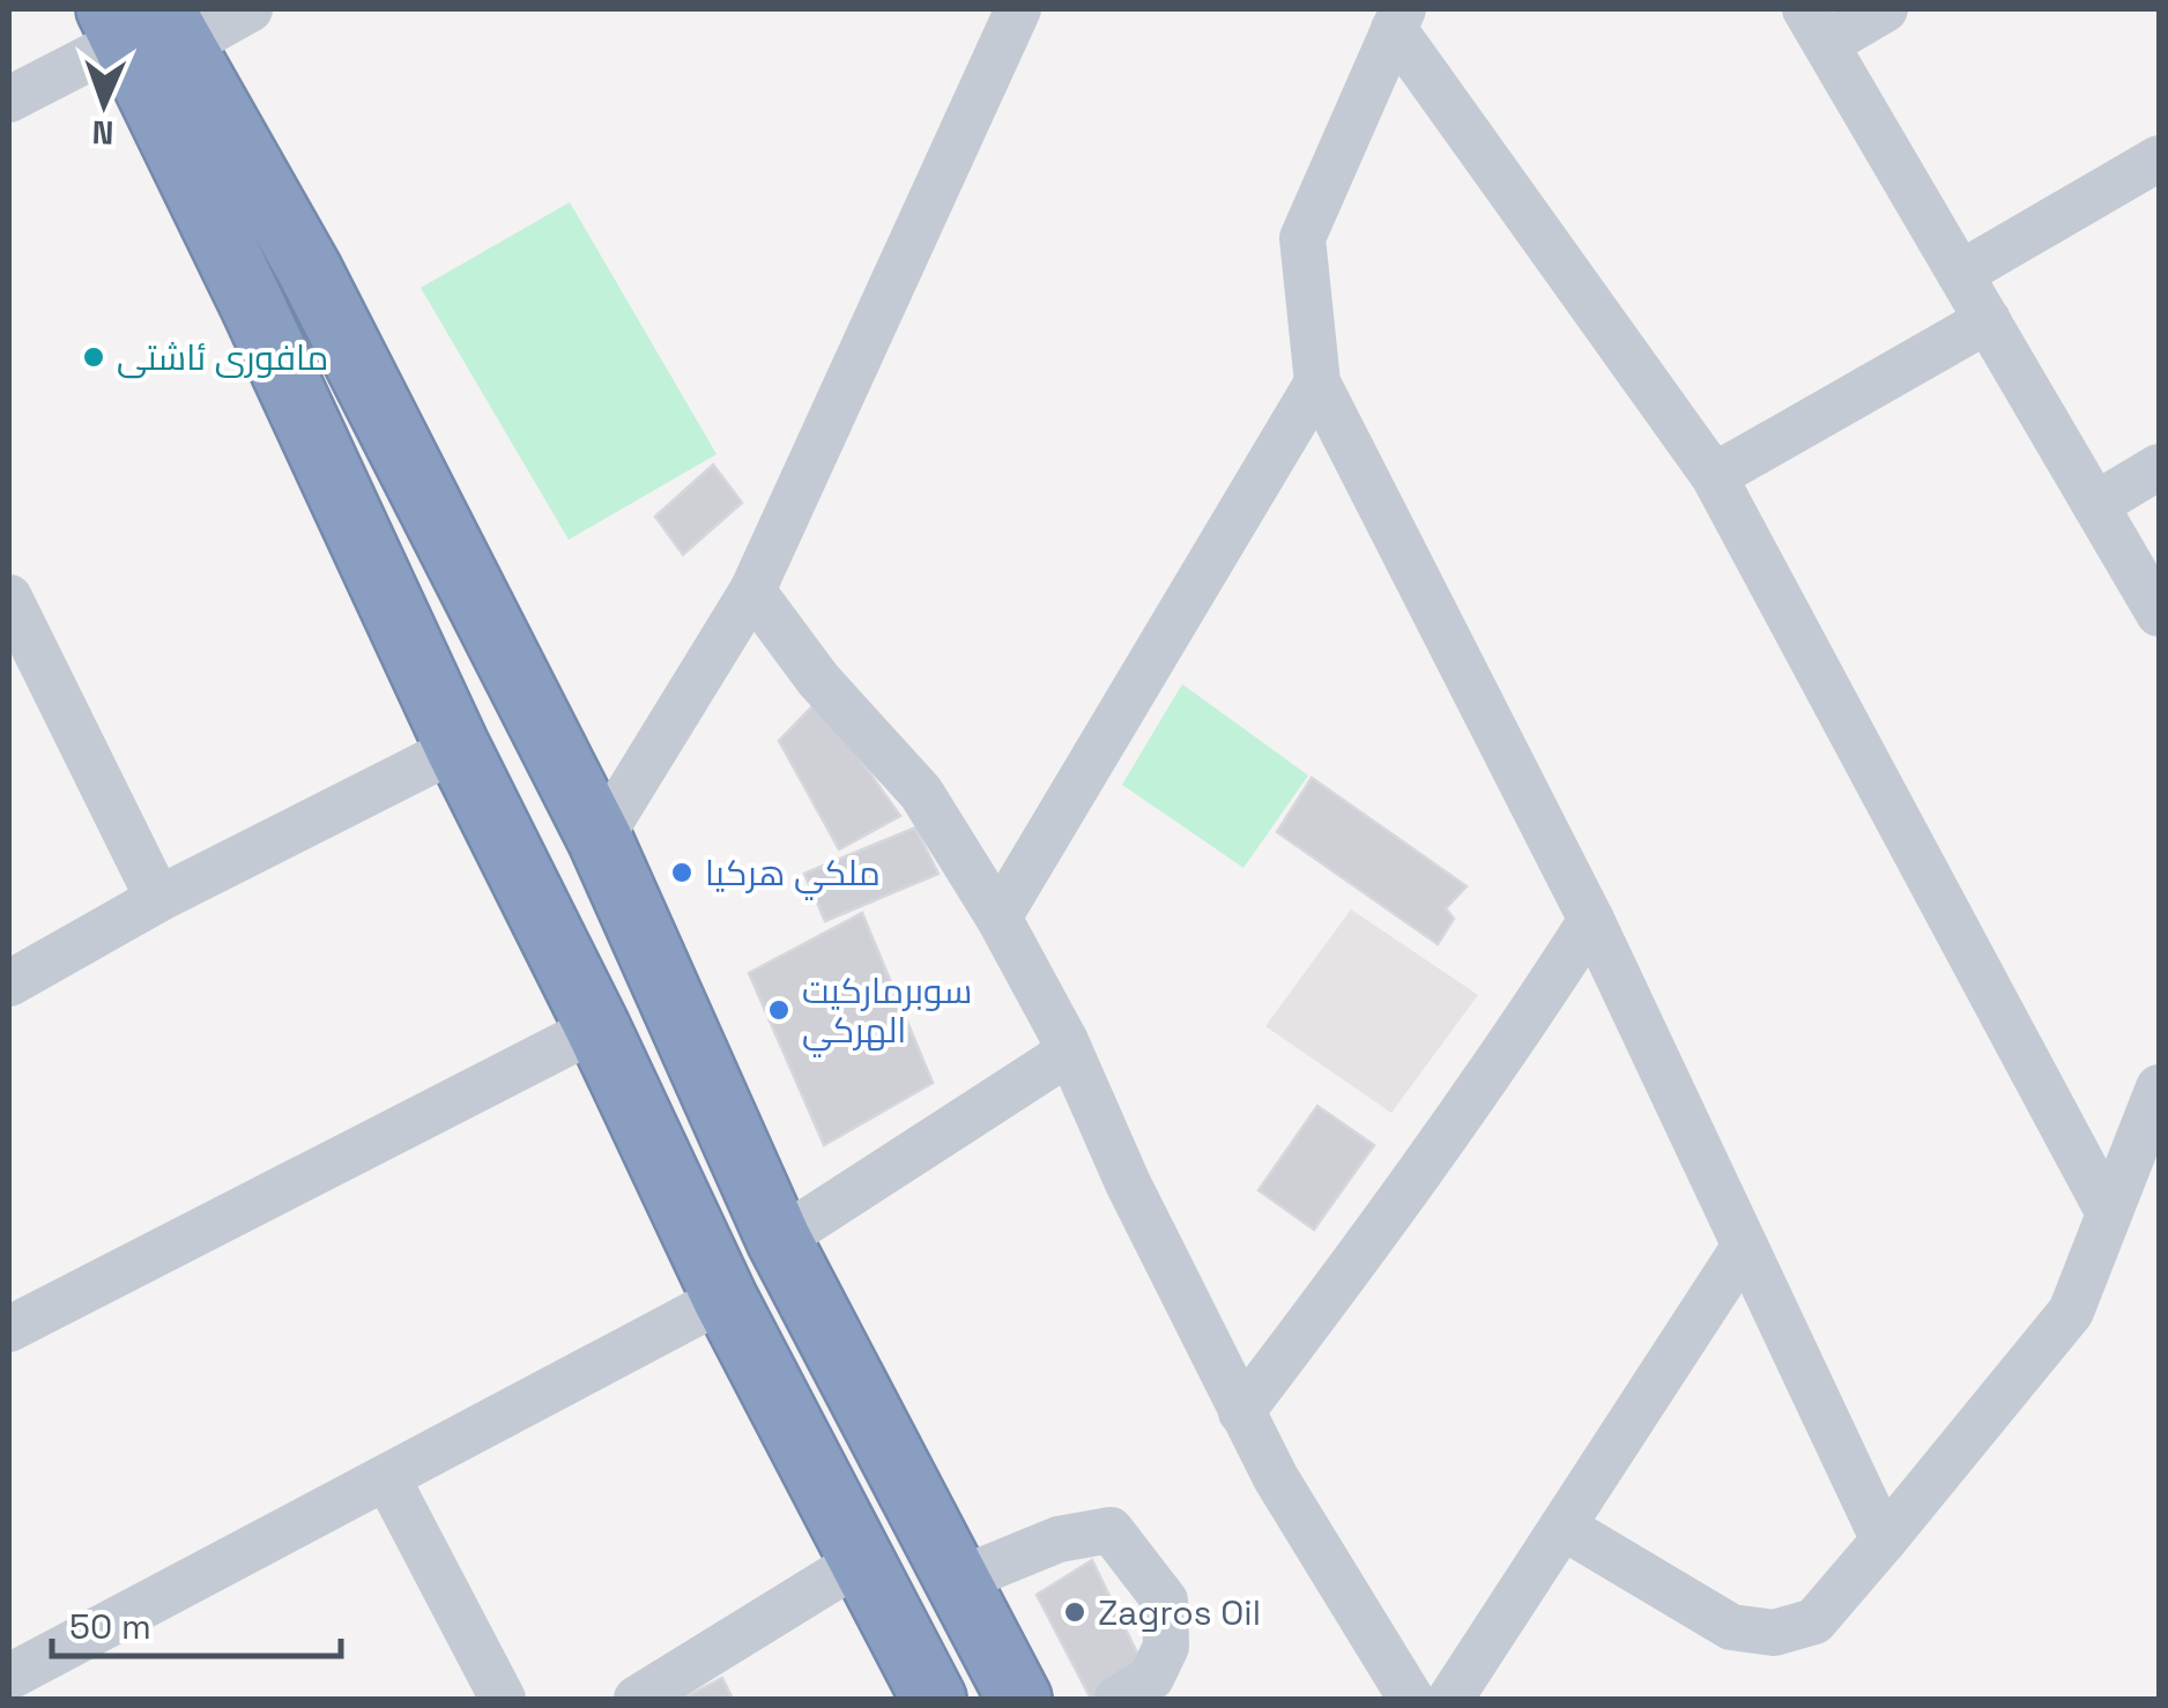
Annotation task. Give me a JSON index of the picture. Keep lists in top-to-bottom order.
{
  "places": [
    "مافوری ئاشتی",
    "ملكي هركيا",
    "سوبرماركيت الهركي",
    "Zagros Oil"
  ],
  "scale_bar": "50 m",
  "north": "bottom"
}
